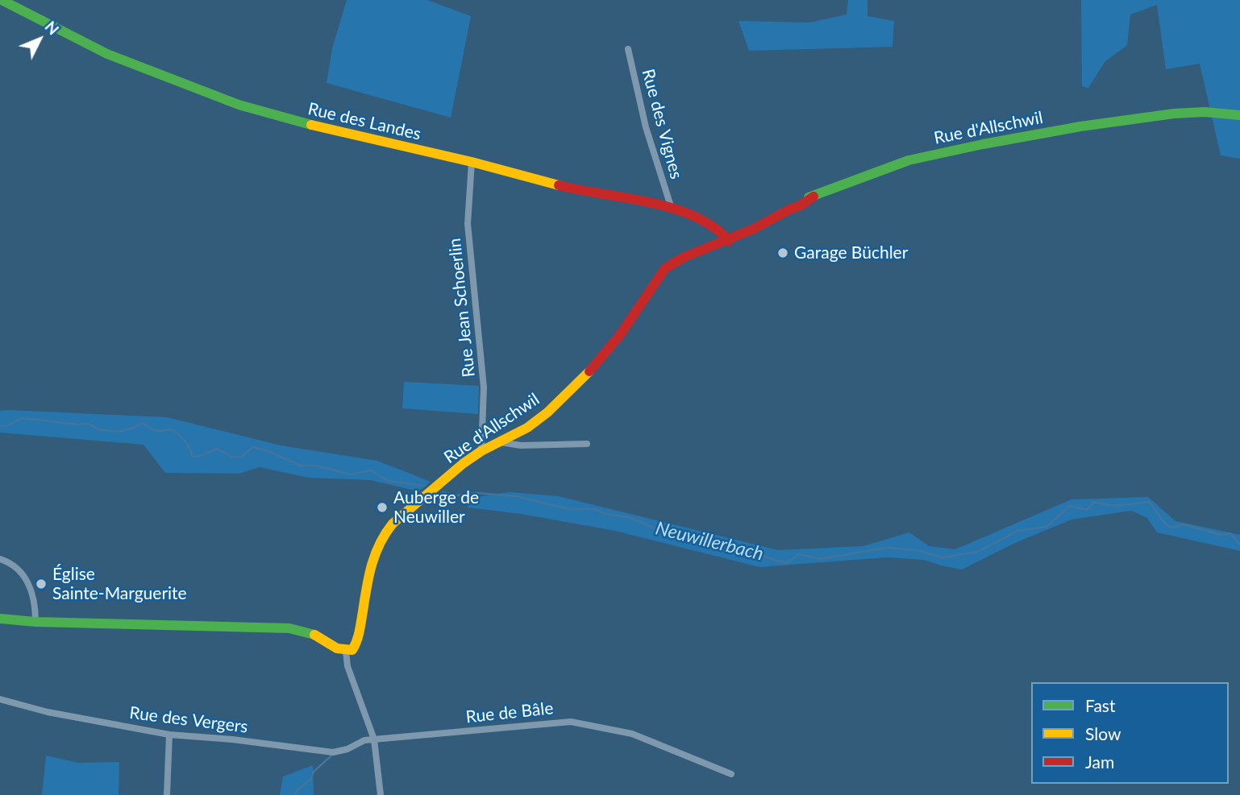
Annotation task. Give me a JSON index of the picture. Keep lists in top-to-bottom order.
{
  "streets": {
    "street": [
      "Rue des Landes",
      "Rue des Vignes",
      "Rue d'Allschwil",
      "Rue Jean Schoerlin",
      "Rue de Bâle",
      "Rue des Vergers"
    ]
  },
  "crossings": [
    ["Rue des Landes", "Rue des Vignes"],
    ["Rue des Landes", "Rue d'Allschwil"],
    ["Rue des Landes", "Rue Jean Schoerlin"],
    ["Rue d'Allschwil", "Rue Jean Schoerlin"],
    ["Rue de Bâle", "Rue des Vergers"]
  ],
  "water": ["Neuwillerbach"],
  "places": ["Garage Büchler", "Auberge de Neuwiller", "Église Sainte-Marguerite"],
  "legend": ["Fast", "Slow", "Jam"],
  "north": "top right"
}
